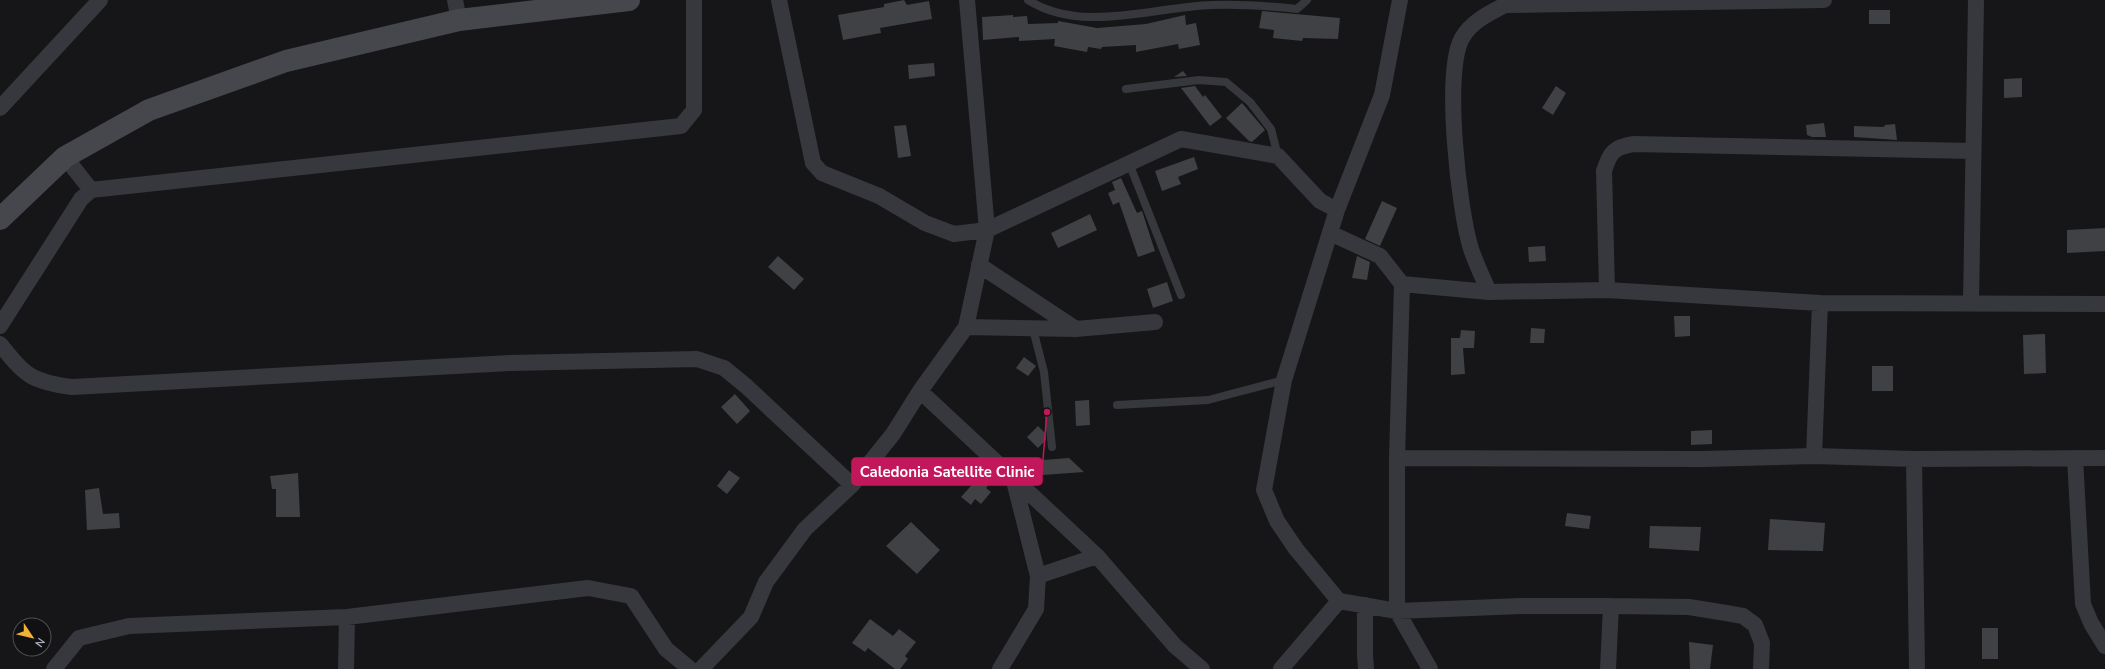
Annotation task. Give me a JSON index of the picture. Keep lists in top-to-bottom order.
{
  "places": ["Caledonia Satellite Clinic"],
  "north": "bottom right"
}
